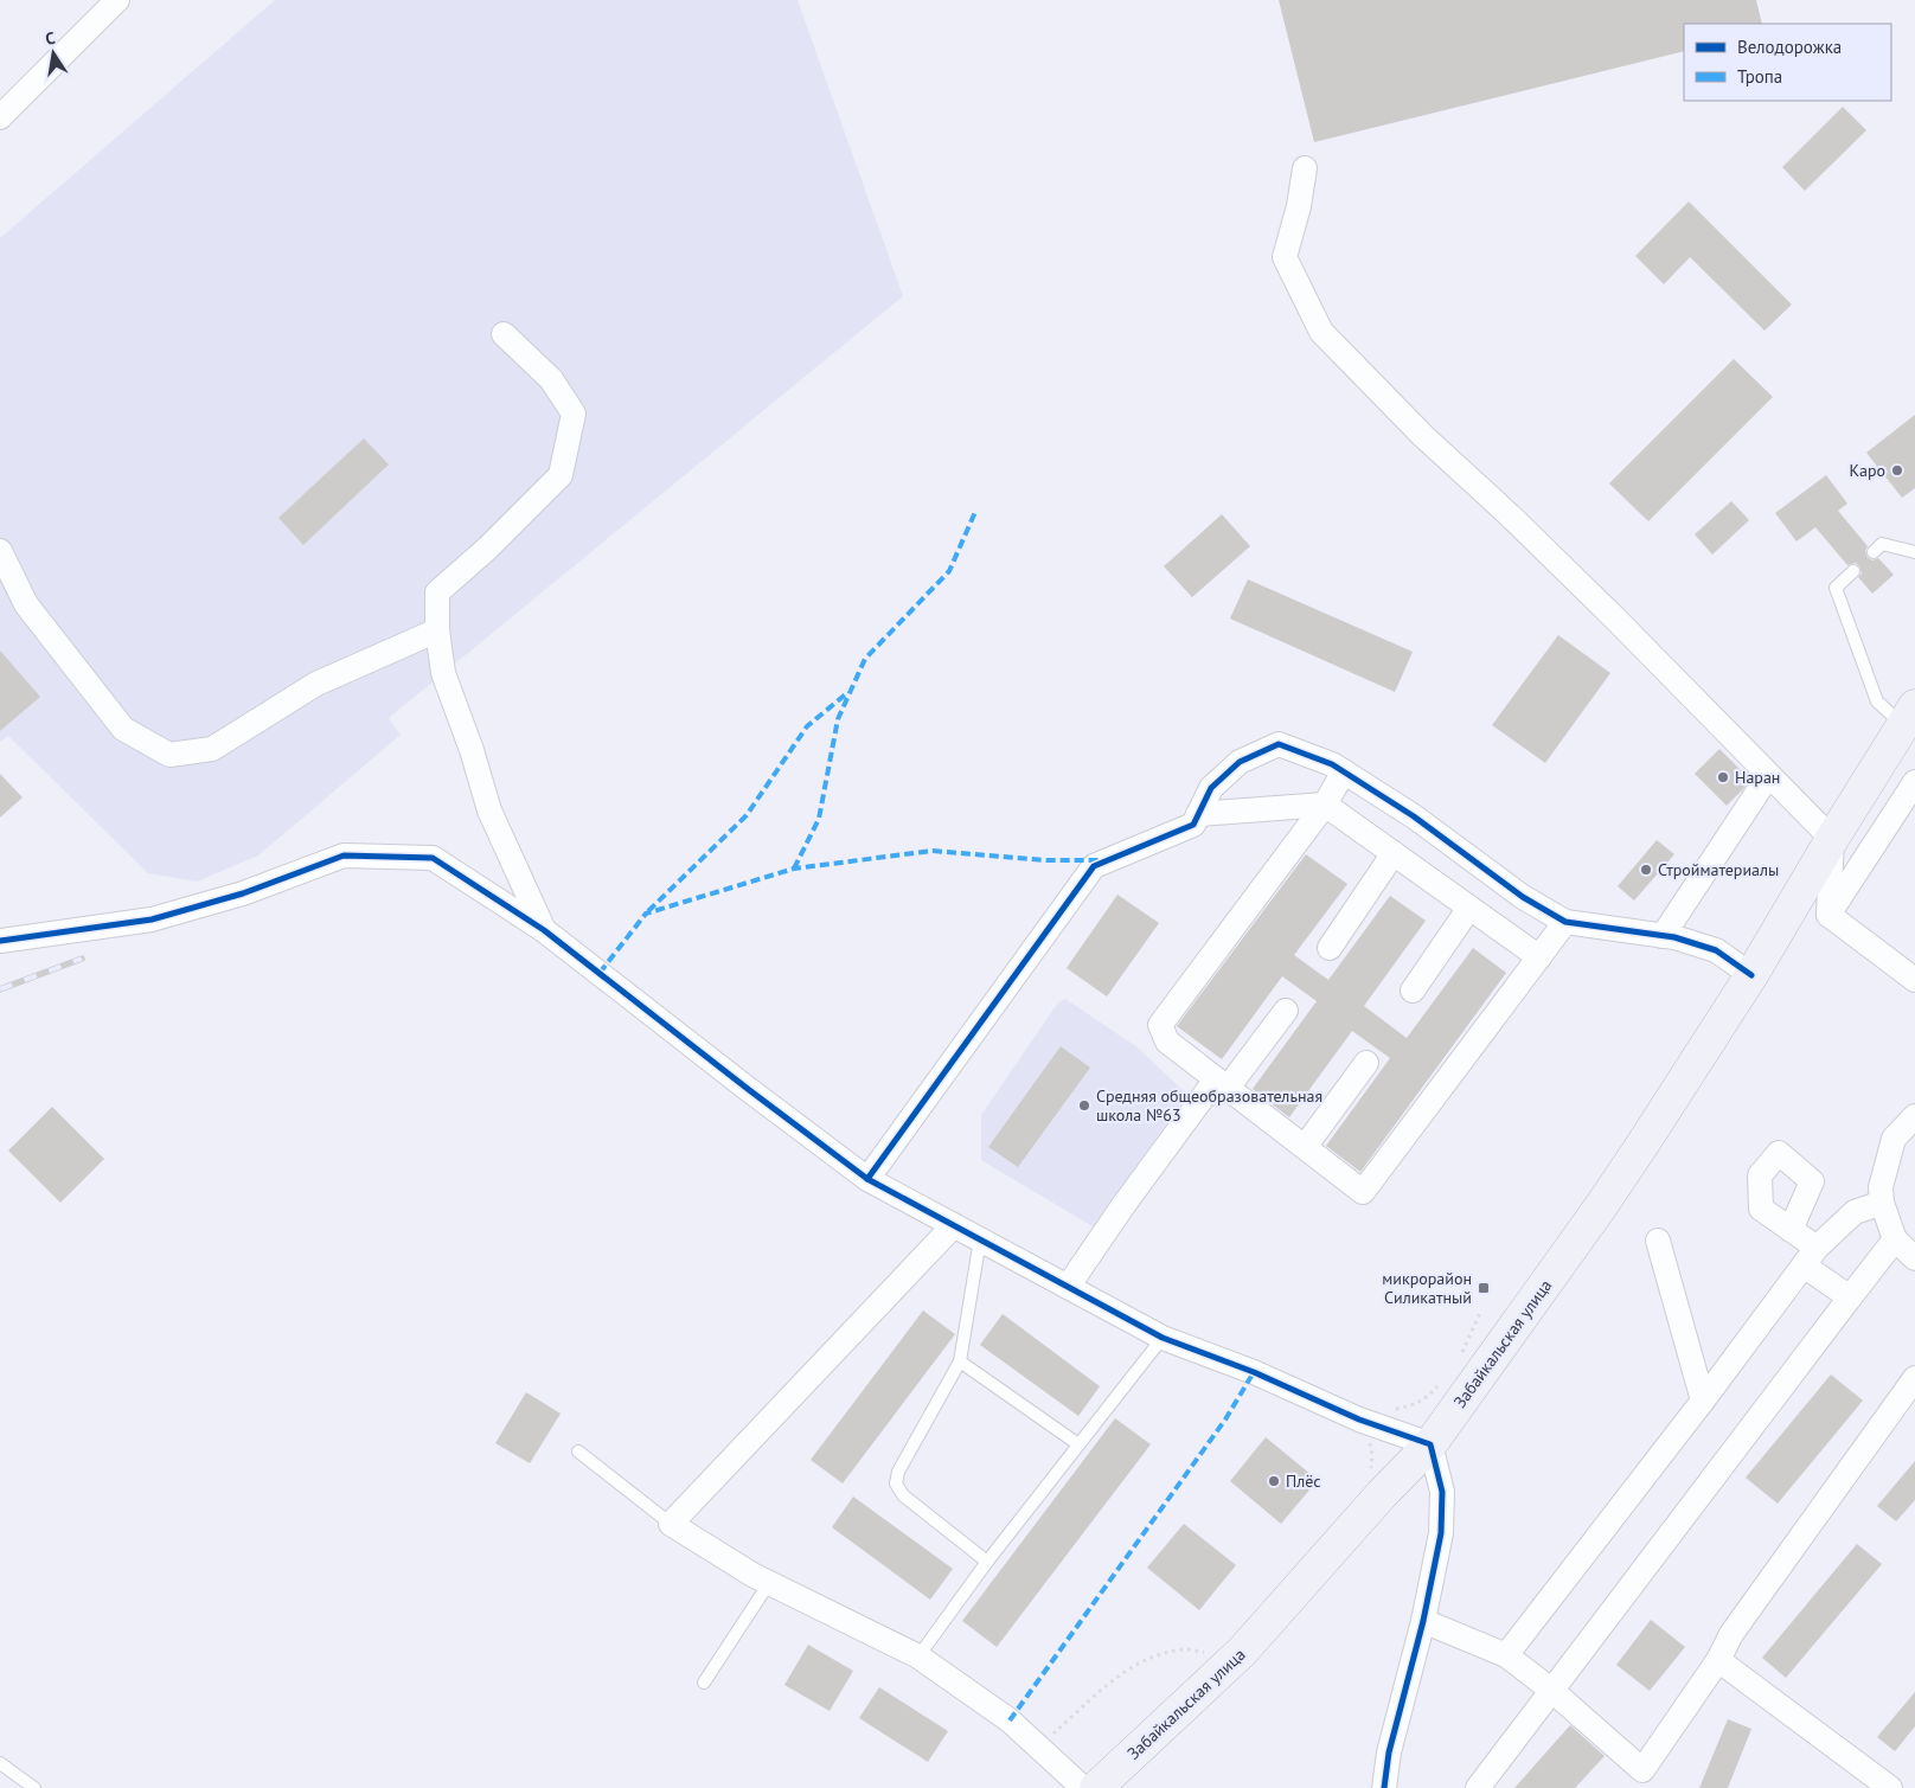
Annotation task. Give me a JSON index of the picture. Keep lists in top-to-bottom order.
{
  "streets": {
    "main road": ["Забайкальская улица"]
  },
  "places": {
    "other": [
      "Каро",
      "Наран",
      "Стройматериалы",
      "Средняя общеобразовательная школа №63",
      "Плёс"
    ],
    "transit": ["микрорайон Силикатный"]
  },
  "legend": ["Велодорожка", "Тропа"],
  "north": "top"
}
